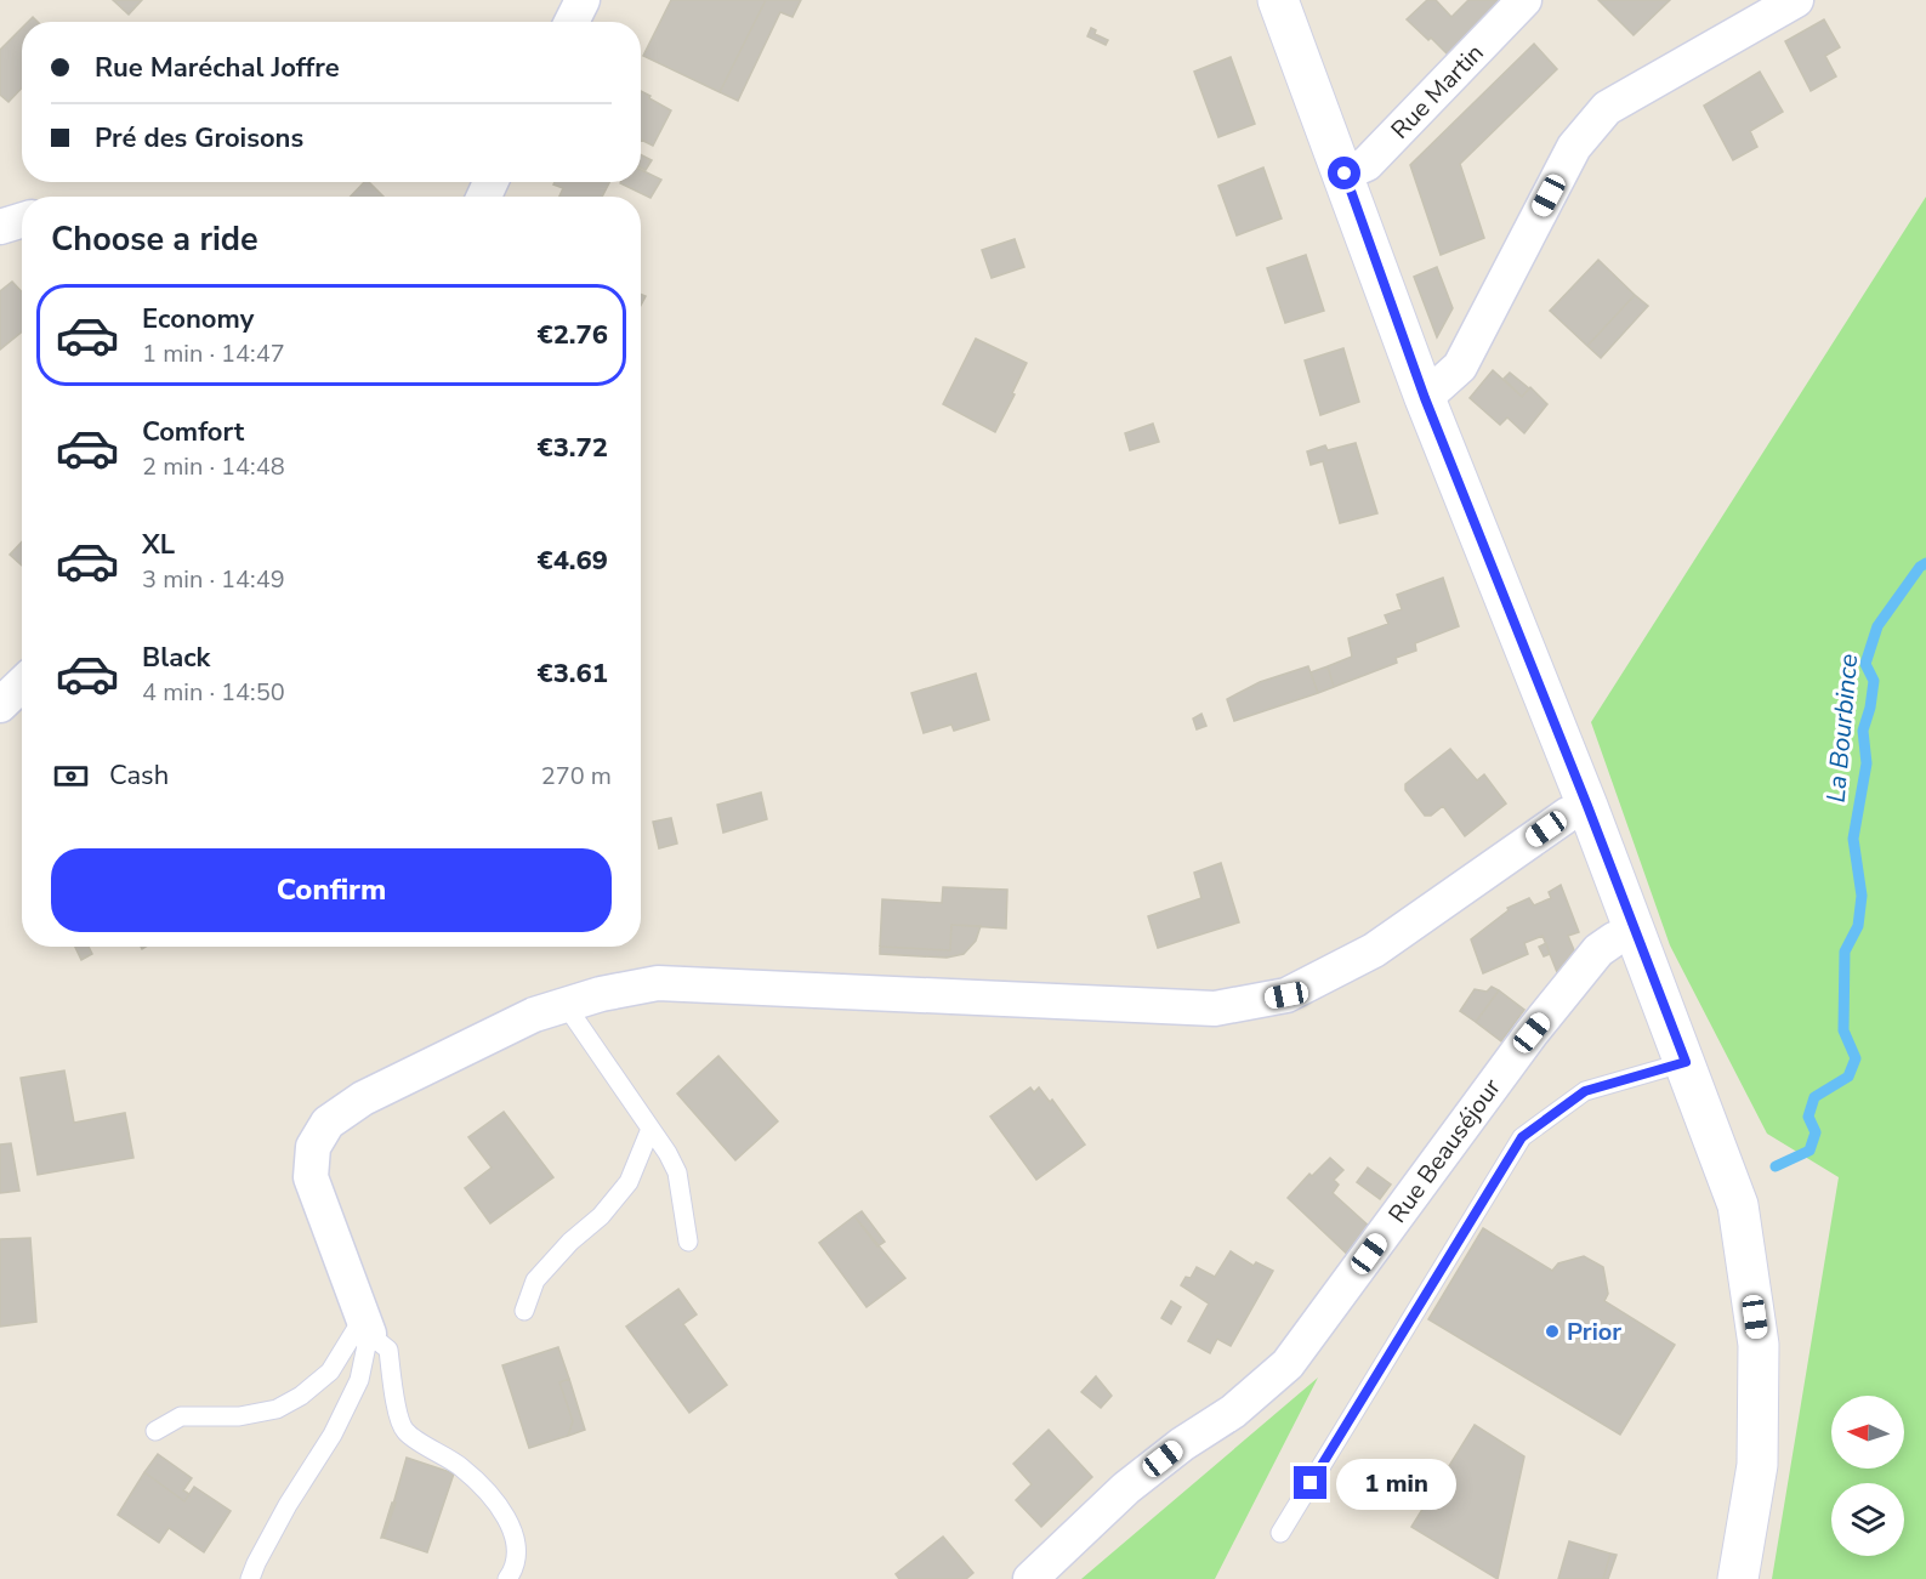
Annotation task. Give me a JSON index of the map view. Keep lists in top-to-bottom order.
{
  "streets": {
    "street": ["Rue Martin", "Rue Beauséjour"]
  },
  "water": ["La Bourbince"],
  "places": ["Prior"],
  "north": "left",
  "page": {
    "banner": ["Rue Maréchal Joffre", "Pré des Groisons"],
    "heading": "Choose a ride",
    "list": [
      {
        "name": "Economy",
        "note": "1 min · 14:47",
        "value": "€2.76"
      },
      {
        "name": "Comfort",
        "note": "2 min · 14:48",
        "value": "€3.72"
      },
      {
        "name": "XL",
        "note": "3 min · 14:49",
        "value": "€4.69"
      },
      {
        "name": "Black",
        "note": "4 min · 14:50",
        "value": "€3.61"
      }
    ],
    "pay": ["Cash", "270 m"],
    "buttons": "Confirm",
    "bubble": "1 min"
  }
}
